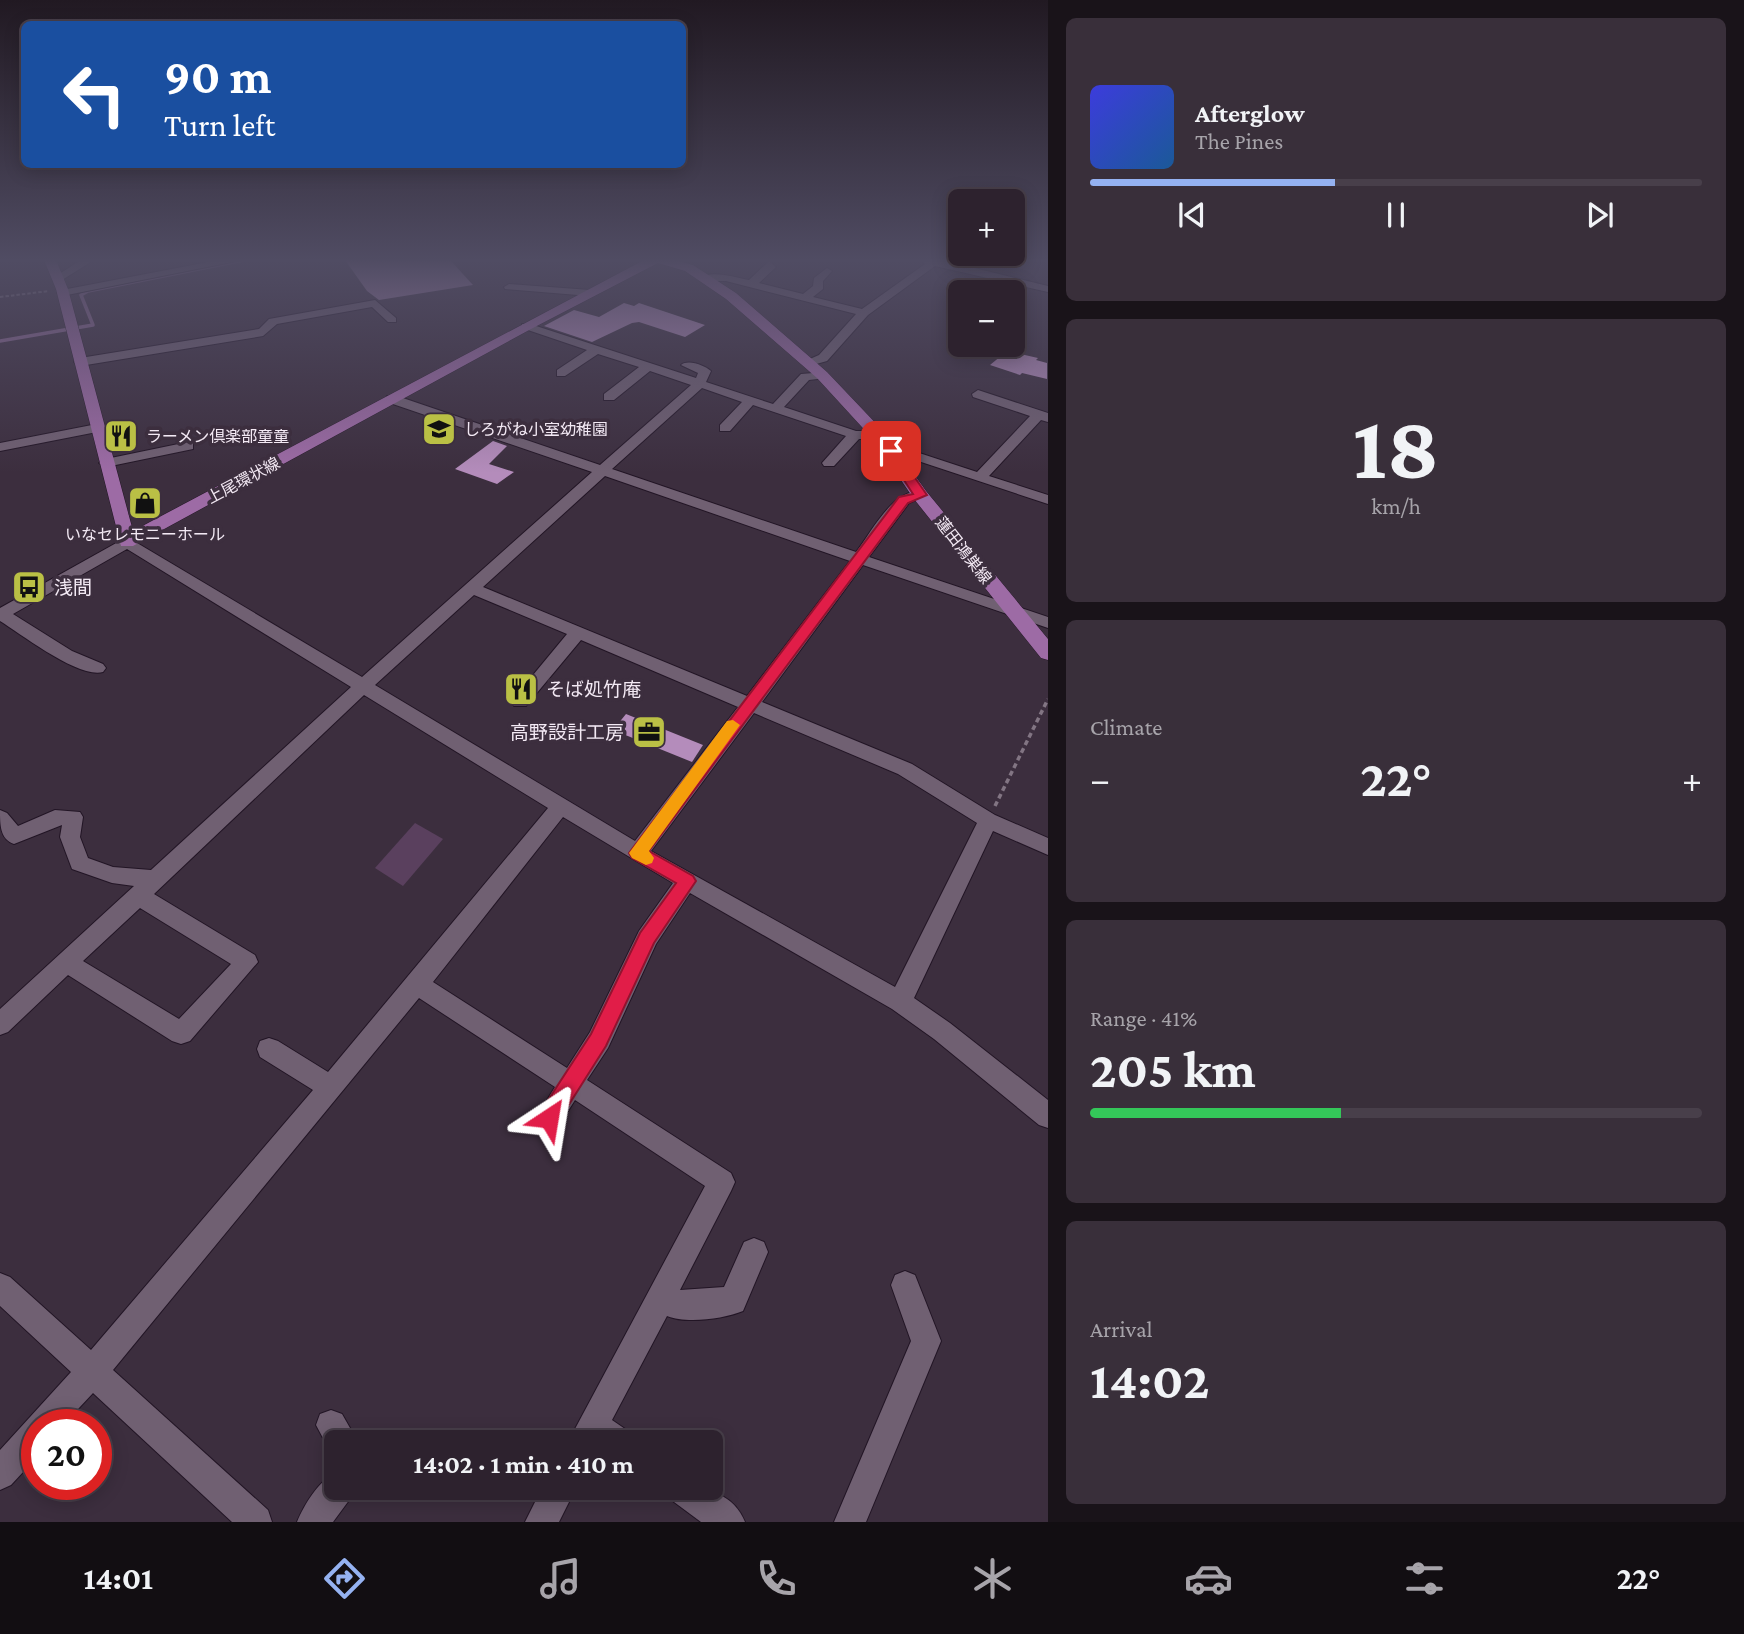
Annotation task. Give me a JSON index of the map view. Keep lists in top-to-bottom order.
{
  "streets": {
    "main road": ["上尾環状線", "蓮田鴻巣線"]
  },
  "places": {
    "school or university": ["しろがね小室幼稚園"],
    "restaurant": ["ラーメン倶楽部童童", "そば処竹庵"],
    "shop": ["いなセレモニーホール"],
    "bus stop": ["浅間"],
    "office": ["高野設計工房"]
  },
  "page": {
    "turn": ["90 m", "Turn left"],
    "song": ["Afterglow", "The Pines"],
    "map_buttons": ["+", "−"],
    "tile": [
      ["18", "km/h"],
      "Climate",
      ["Range · 41%", "205 km"],
      ["Arrival", "14:02"]
    ],
    "heat": ["−", "22°", "+"],
    "limit": "20",
    "trip": "14:02 · 1 min · 410 m",
    "tabs": ["14:01", "22°"]
  }
}
